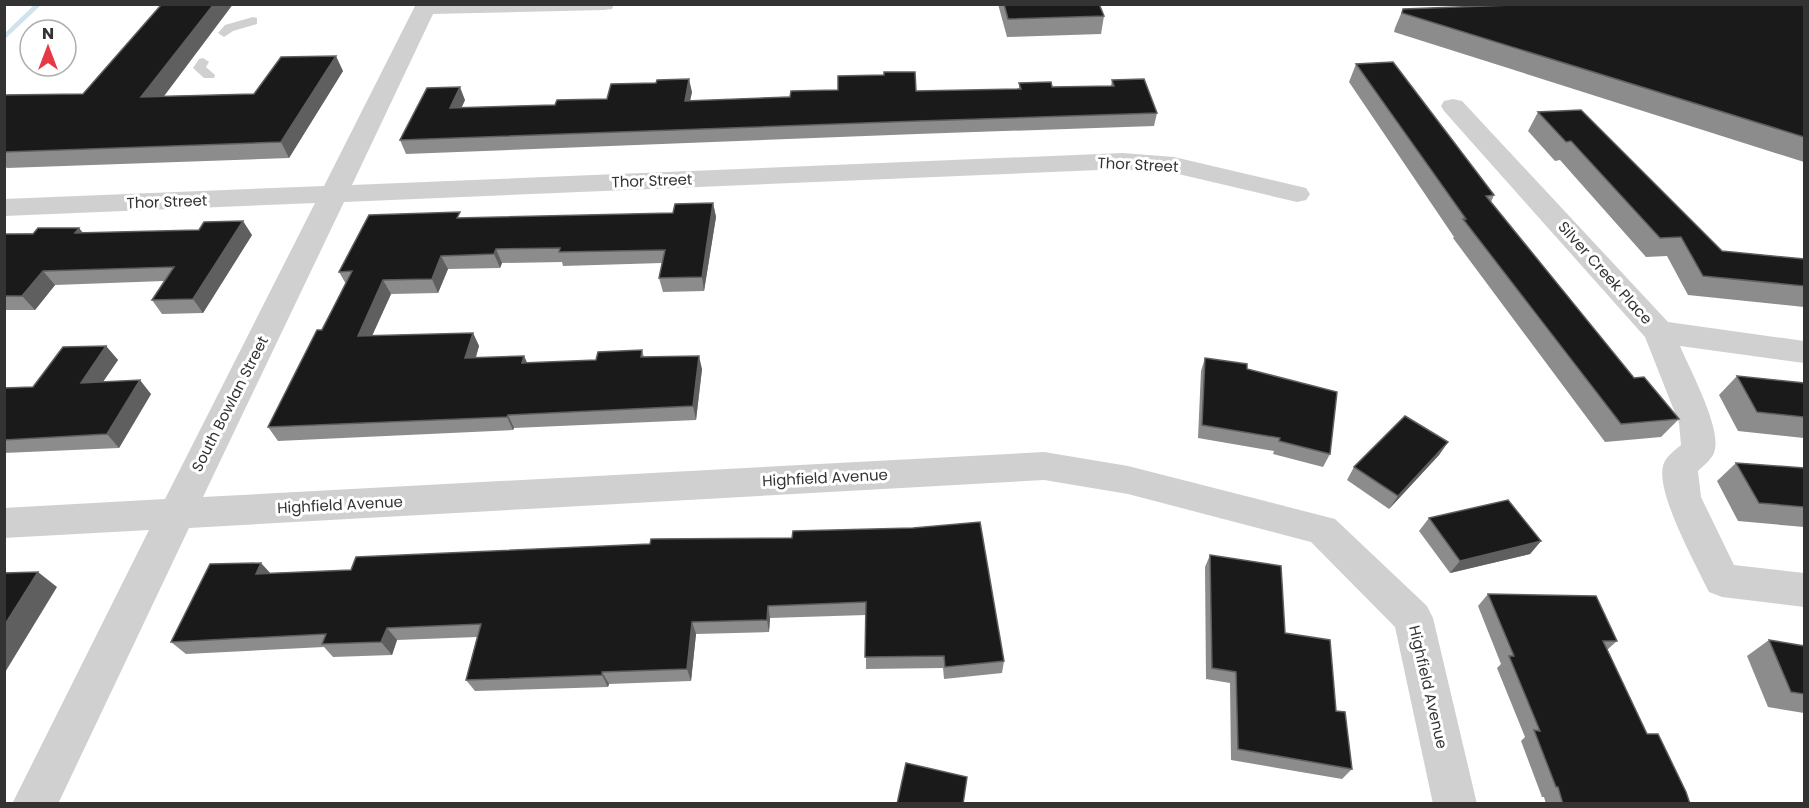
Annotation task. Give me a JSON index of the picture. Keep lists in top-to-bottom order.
{
  "streets": {
    "street": [
      "Thor Street",
      "Silver Creek Place",
      "South Bowlan Street",
      "Highfield Avenue"
    ]
  },
  "crossings": [
    ["Thor Street", "South Bowlan Street"],
    ["South Bowlan Street", "Highfield Avenue"]
  ],
  "north": "top"
}
